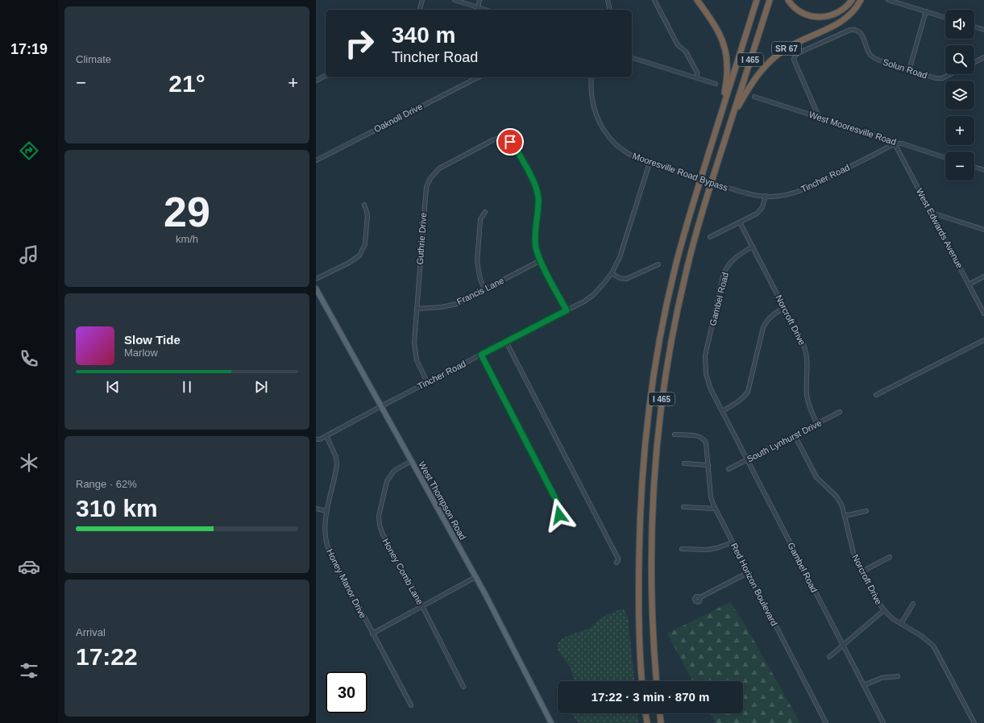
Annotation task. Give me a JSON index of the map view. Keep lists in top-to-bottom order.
{
  "streets": {
    "highway": ["SR 67", "I 465"],
    "main road": ["West Thompson Road"],
    "street": [
      "Solun Road",
      "Oaknoll Drive",
      "West Mooresville Road",
      "Mooresville Road Bypass",
      "Tincher Road",
      "West Edwards Avenue",
      "Guthrie Drive",
      "Francis Lane",
      "Gambel Road",
      "Norcroft Drive",
      "South Lynhurst Drive",
      "Honey Comb Lane",
      "Honey Manor Drive",
      "Red Horizon Boulevard"
    ]
  },
  "crossings": [
    ["SR 67", "I 465"],
    ["Solun Road", "West Mooresville Road"],
    ["West Mooresville Road", "Tincher Road"],
    ["West Mooresville Road", "West Edwards Avenue"],
    ["Mooresville Road Bypass", "Tincher Road"],
    ["Tincher Road", "West Edwards Avenue"],
    ["Tincher Road", "Guthrie Drive"],
    ["Tincher Road", "West Thompson Road"],
    ["Tincher Road", "Honey Manor Drive"],
    ["Guthrie Drive", "Francis Lane"],
    ["Gambel Road", "Norcroft Drive"],
    ["Gambel Road", "South Lynhurst Drive"],
    ["Norcroft Drive", "South Lynhurst Drive"],
    ["West Thompson Road", "Honey Comb Lane"]
  ],
  "page": {
    "tabs": "17:19",
    "tile": [
      "Climate",
      ["29", "km/h"],
      ["Range · 62%", "310 km"],
      ["Arrival", "17:22"]
    ],
    "map_buttons": ["+", "−"],
    "turn": ["340 m", "Tincher Road"],
    "heat": ["−", "21°", "+"],
    "song": ["Slow Tide", "Marlow"],
    "limit": "30",
    "trip": "17:22 · 3 min · 870 m"
  }
}
